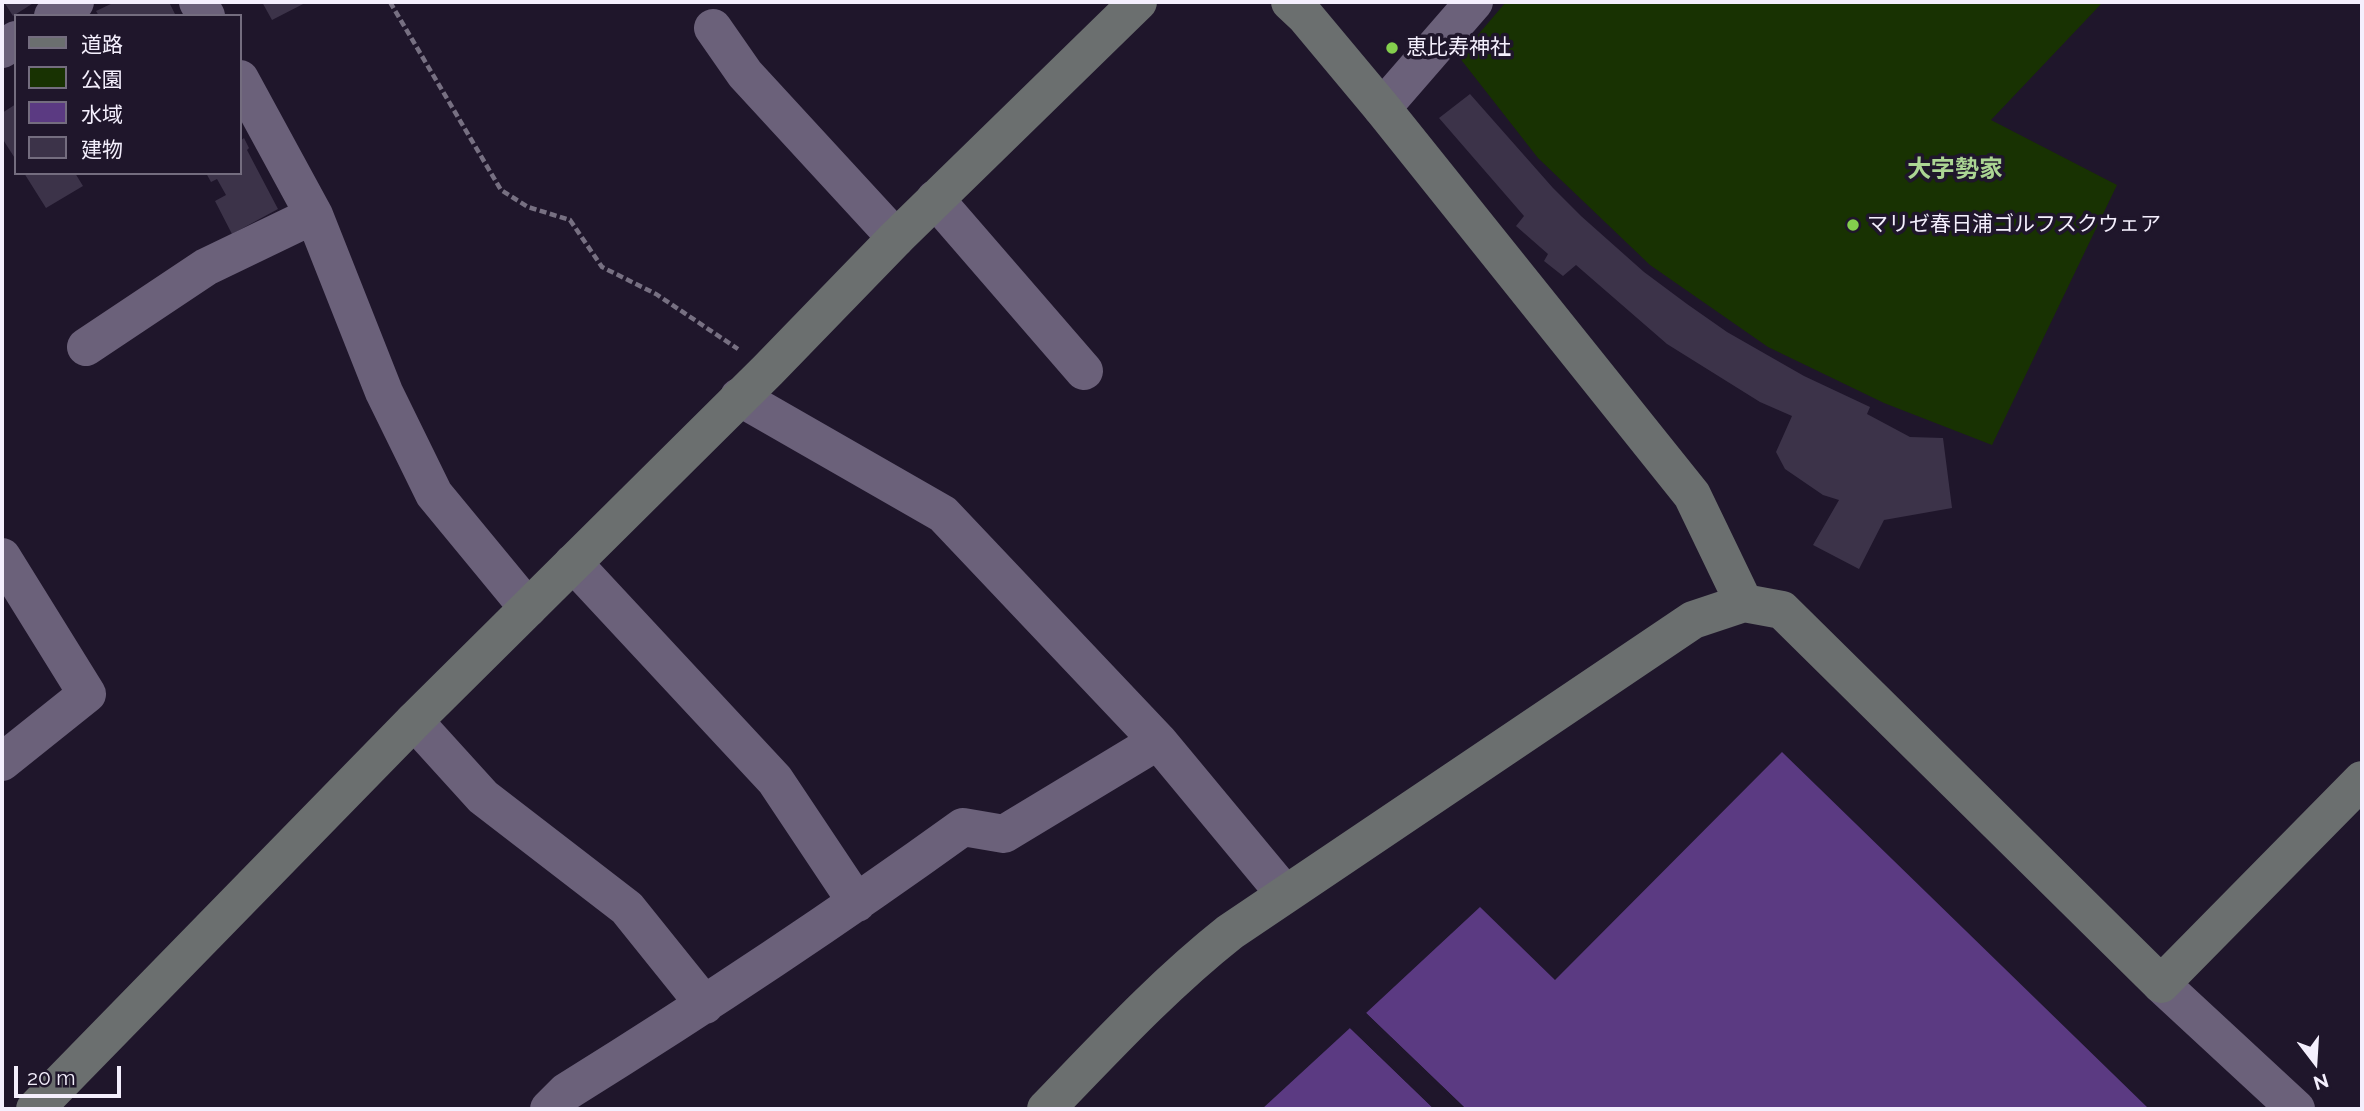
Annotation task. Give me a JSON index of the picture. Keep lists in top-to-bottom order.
{
  "districts": ["大字勢家"],
  "places": ["恵比寿神社", "マリゼ春日浦ゴルフスクウェア"],
  "legend": [
    "道路",
    "公園",
    "水域",
    "建物"
  ],
  "scale_bar": "20 m",
  "north": "bottom"
}
